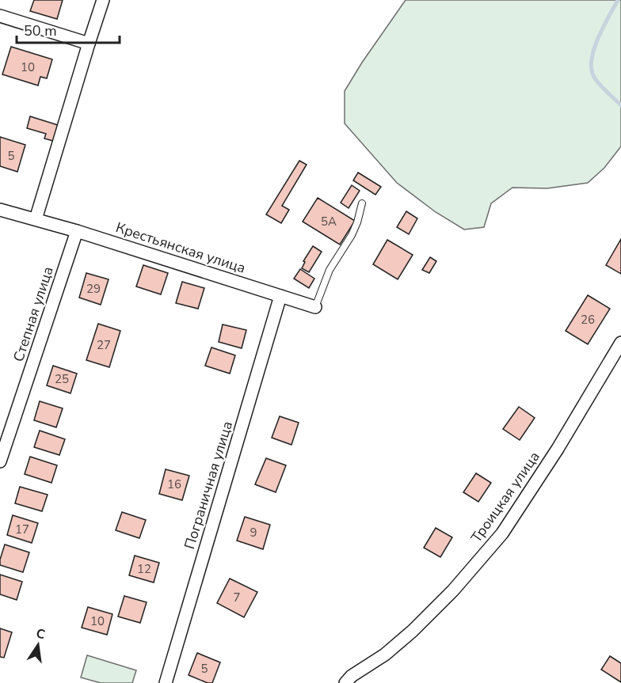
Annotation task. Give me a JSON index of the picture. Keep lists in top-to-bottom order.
{
  "streets": {
    "street": [
      "Крестьянская улица",
      "Степная улица",
      "Пограничная улица",
      "Троицкая улица"
    ]
  },
  "crossings": [
    ["Крестьянская улица", "Степная улица"],
    ["Крестьянская улица", "Пограничная улица"]
  ],
  "house_numbers": [
    "10",
    "5",
    "5А",
    "29",
    "26",
    "27",
    "25",
    "16",
    "17",
    "9",
    "12",
    "7",
    "10",
    "5"
  ],
  "scale_bar": "50 m",
  "north": "top"
}
